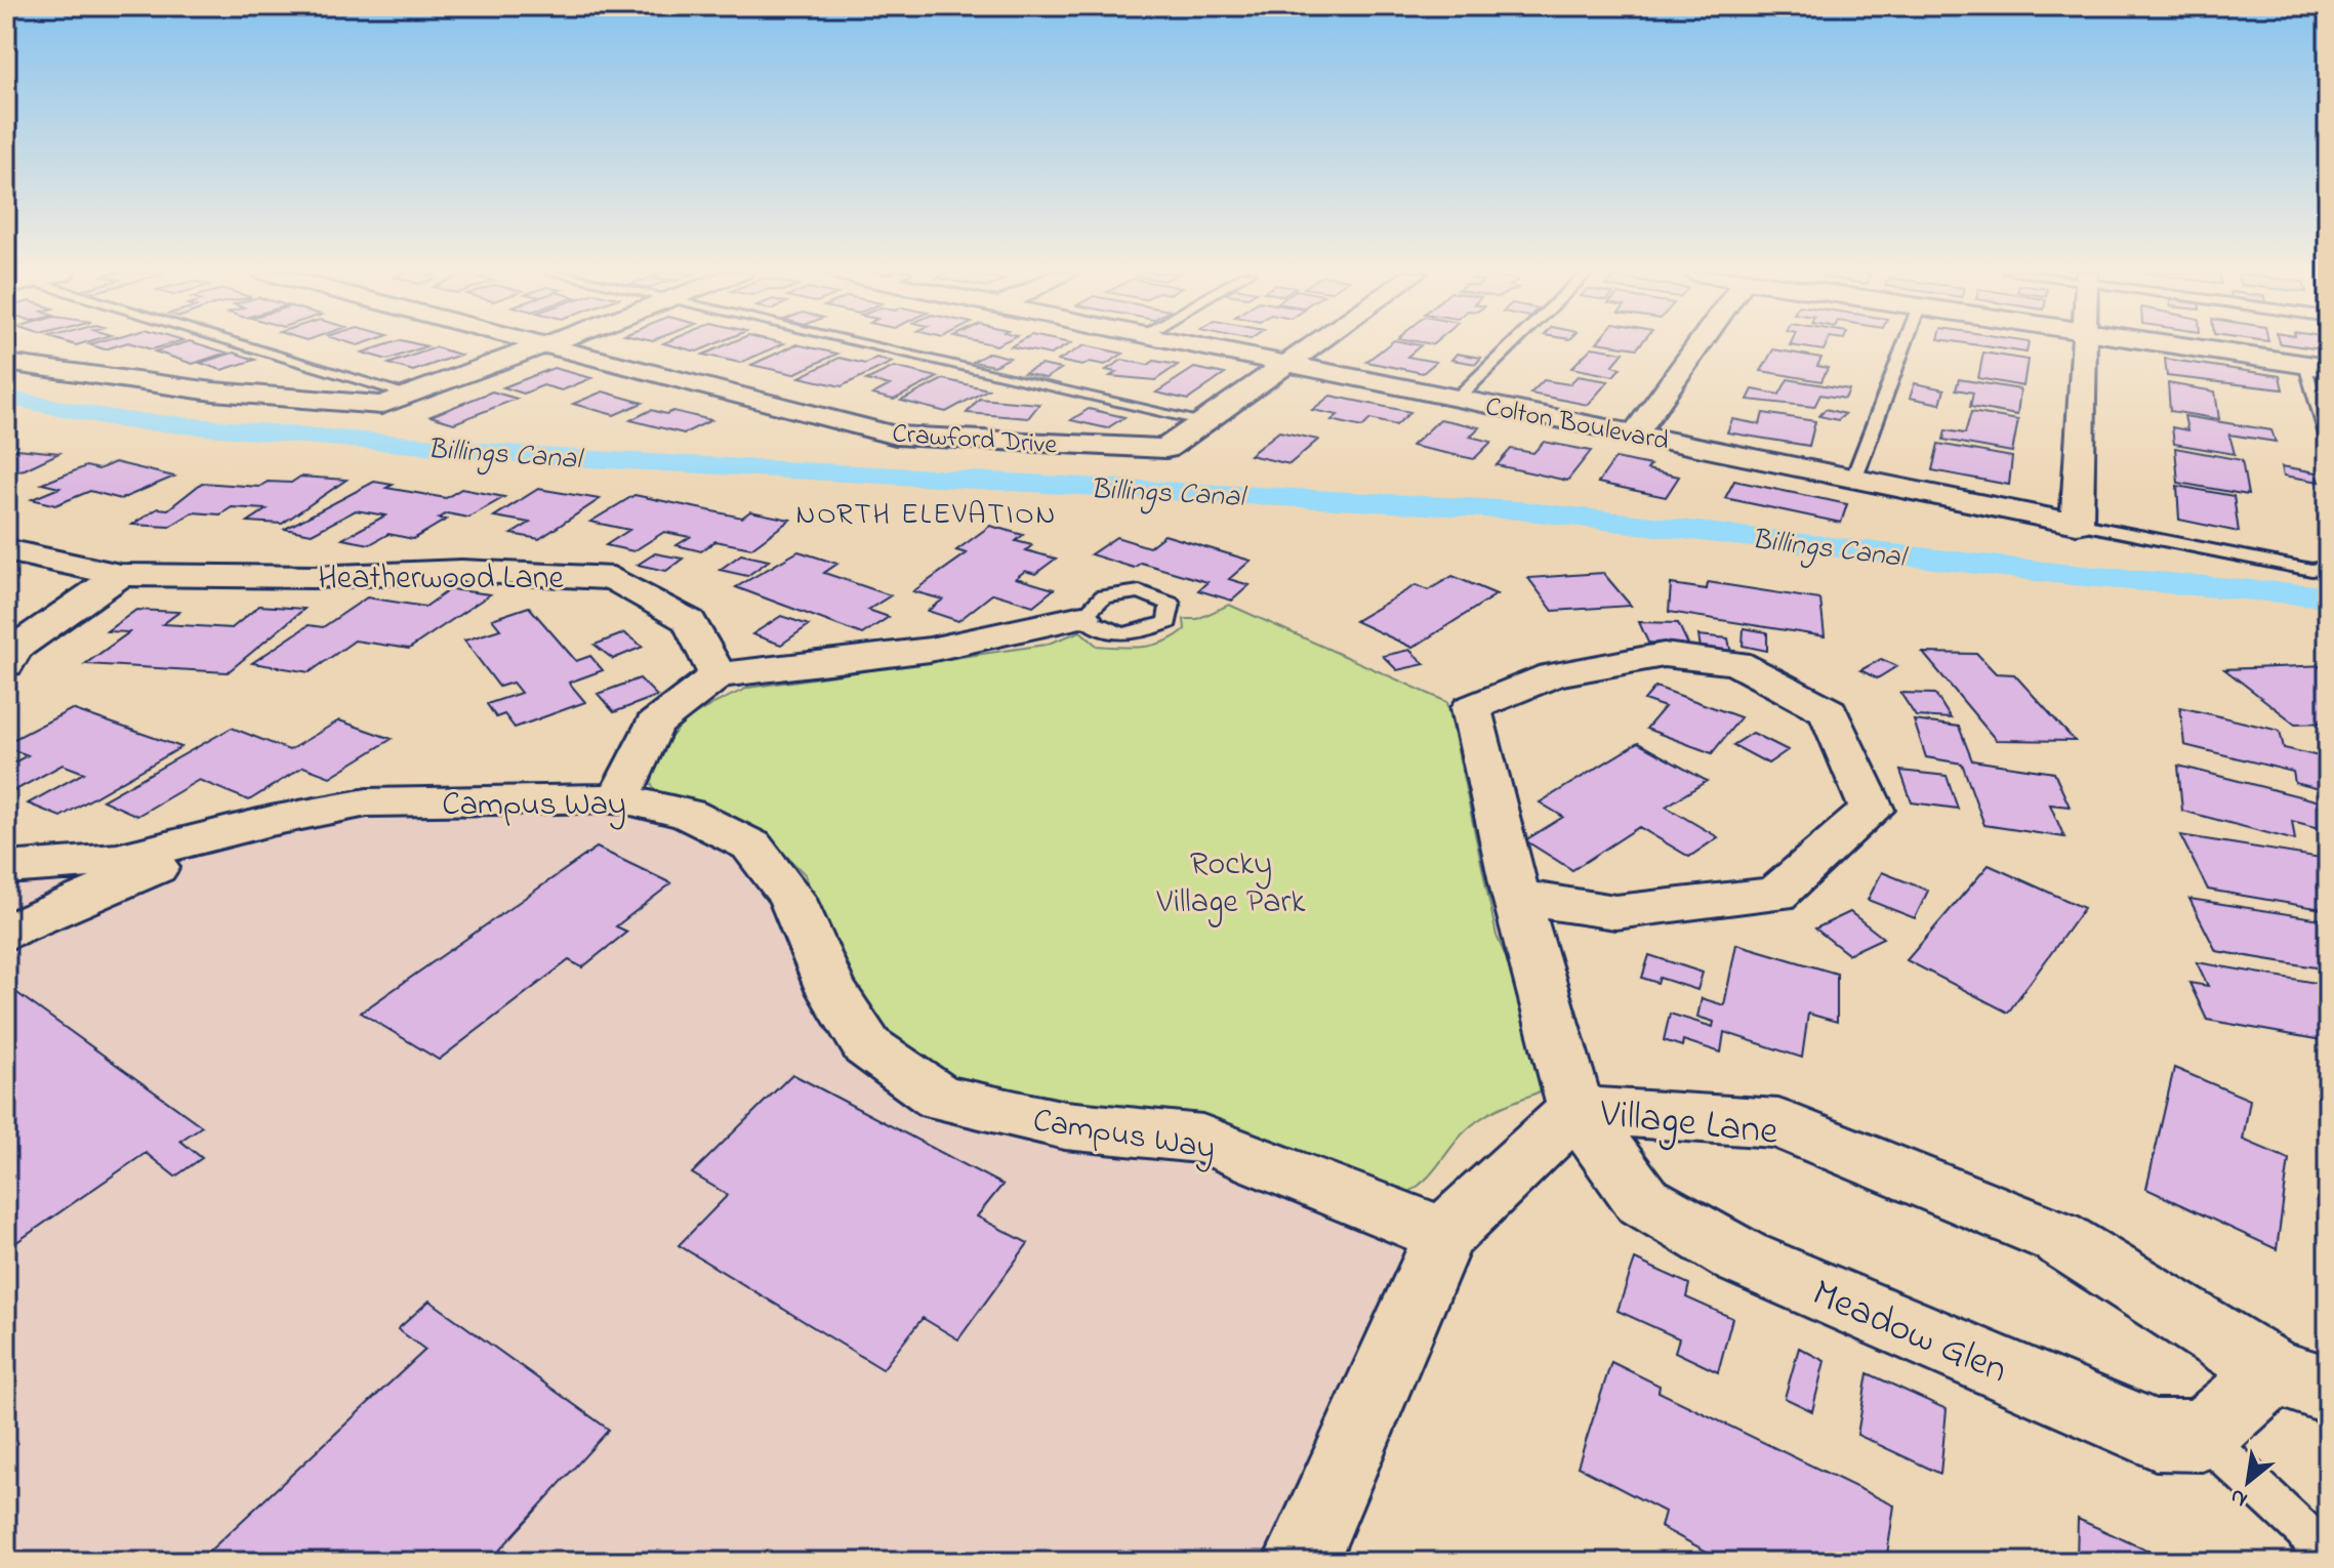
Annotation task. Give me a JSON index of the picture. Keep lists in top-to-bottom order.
{
  "streets": {
    "street": [
      "Colton Boulevard",
      "Crawford Drive",
      "Heatherwood Lane",
      "Campus Way",
      "Village Lane",
      "Meadow Glen"
    ]
  },
  "crossings": [
    ["Campus Way", "Village Lane"],
    ["Village Lane", "Meadow Glen"]
  ],
  "districts": ["NORTH ELEVATION"],
  "water": ["Billings Canal"],
  "parks": ["Rocky Village Park"],
  "north": "bottom left"
}
